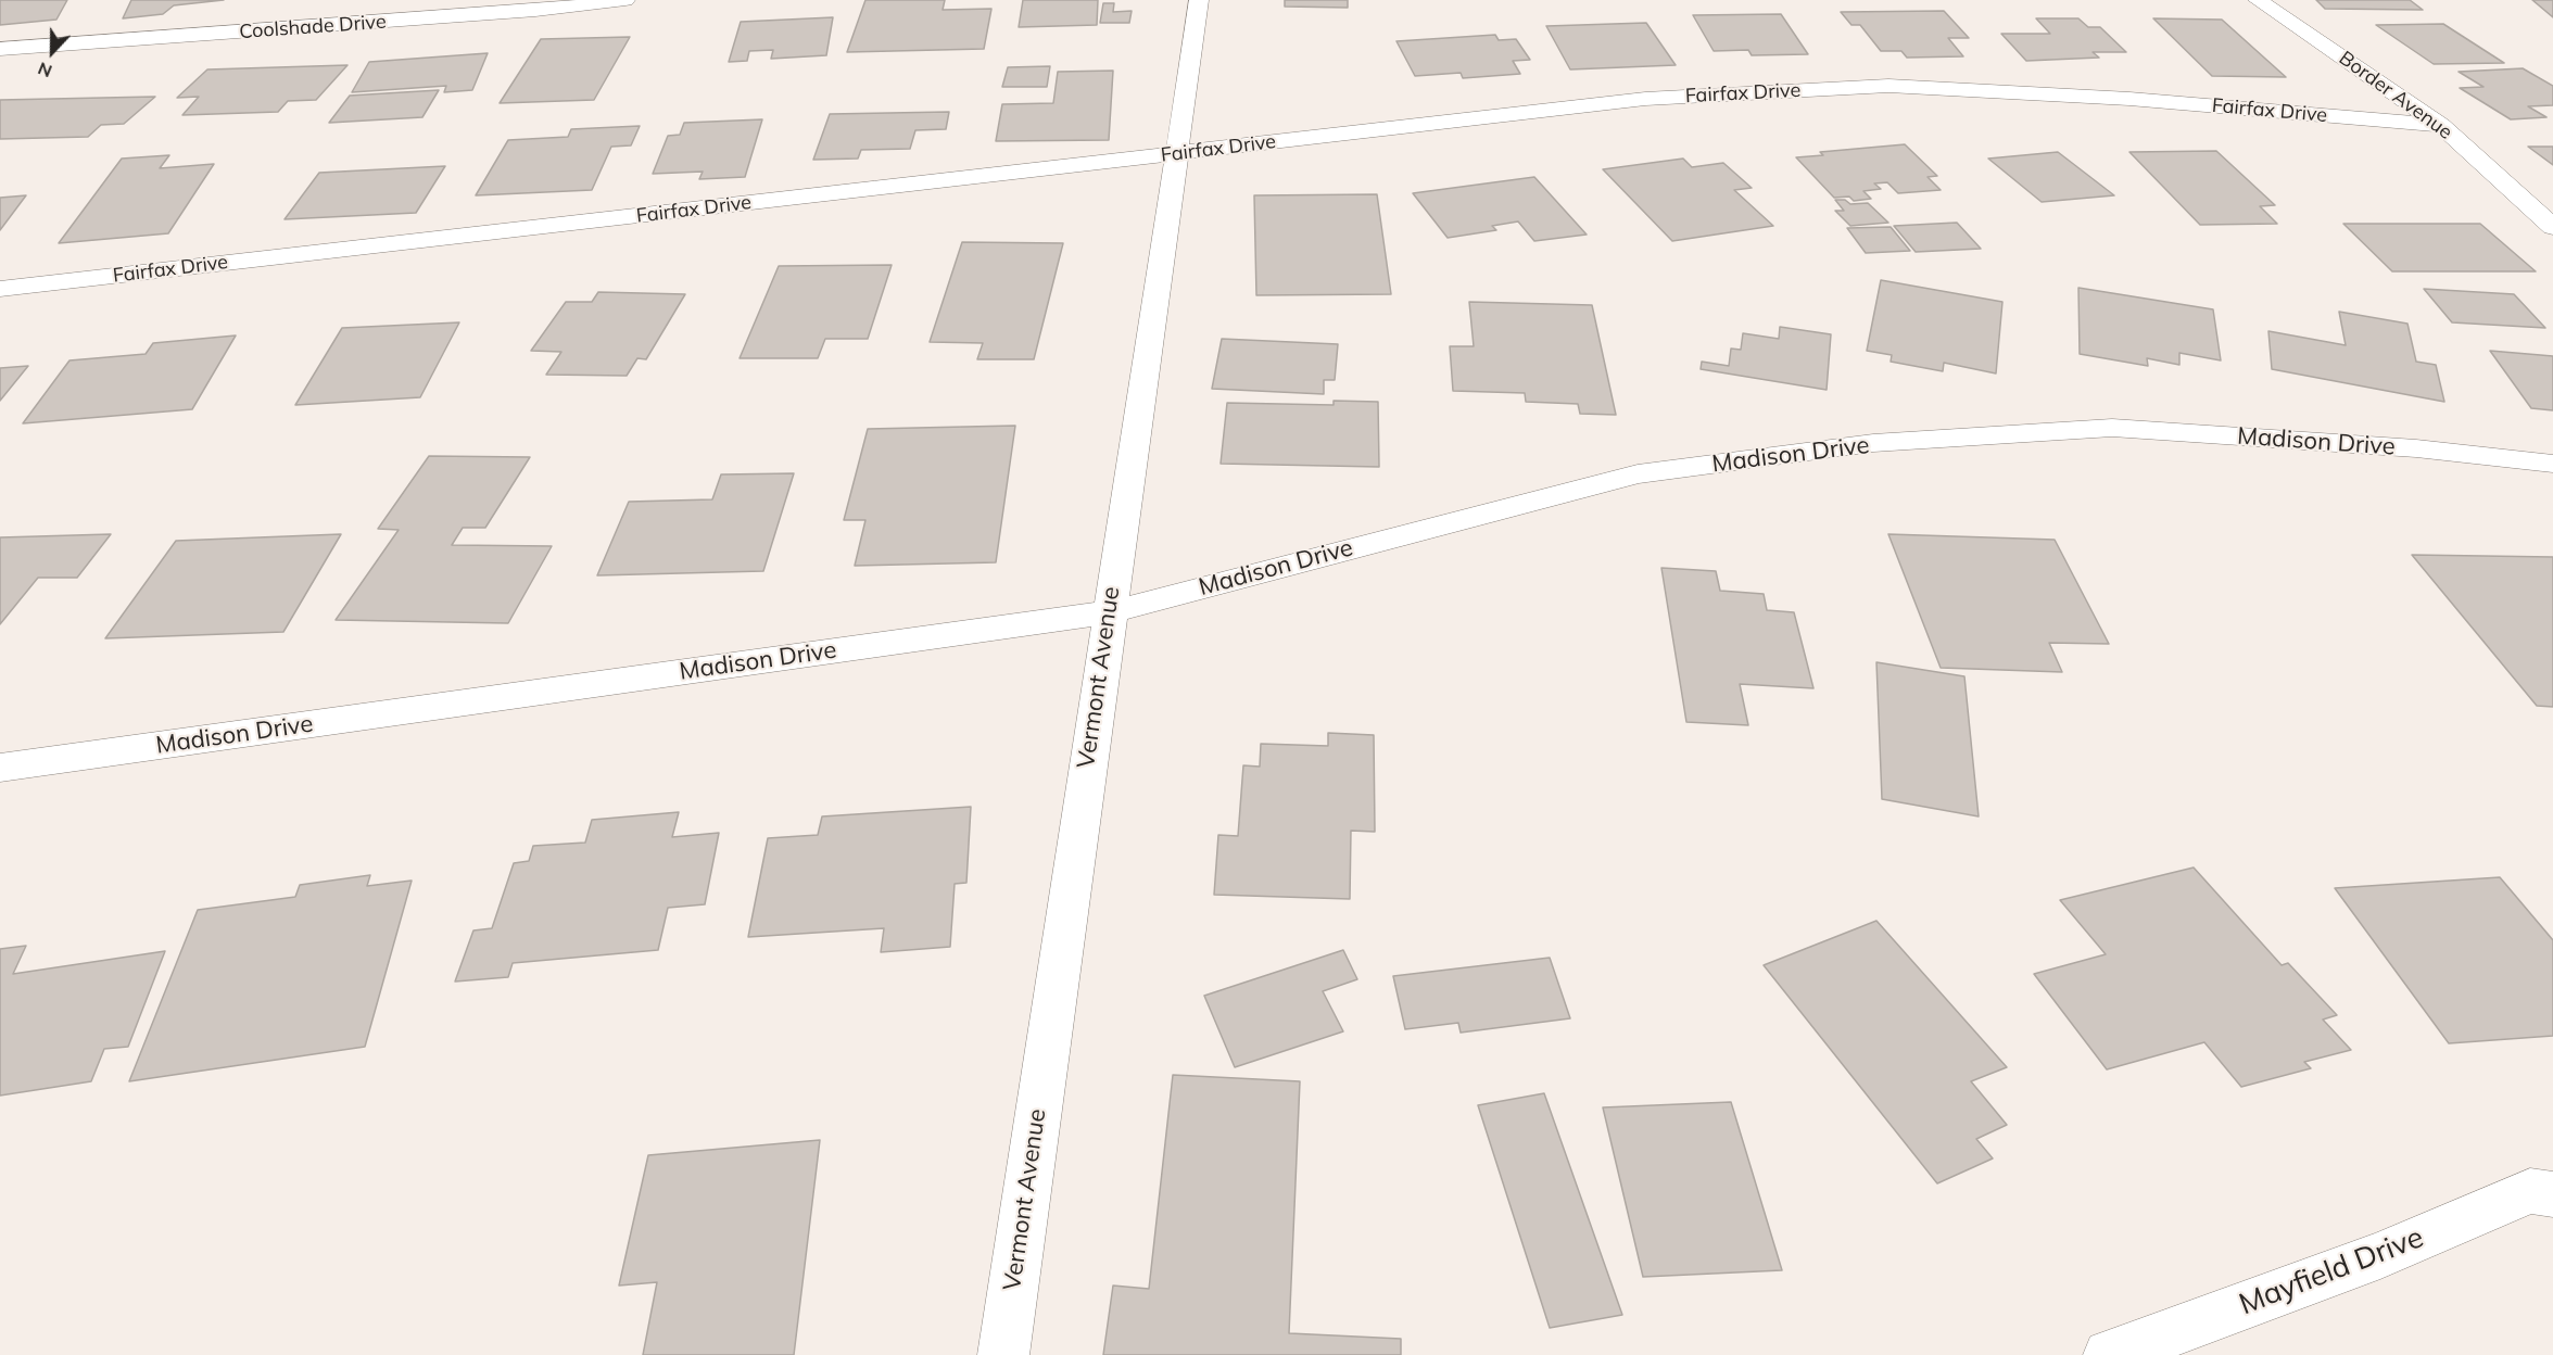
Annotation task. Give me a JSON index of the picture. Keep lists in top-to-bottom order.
{
  "streets": {
    "street": [
      "Coolshade Drive",
      "Fairfax Drive",
      "Border Avenue",
      "Madison Drive",
      "Vermont Avenue",
      "Mayfield Drive"
    ]
  },
  "crossings": [
    ["Fairfax Drive", "Border Avenue"],
    ["Fairfax Drive", "Vermont Avenue"],
    ["Madison Drive", "Vermont Avenue"]
  ],
  "north": "bottom"
}
